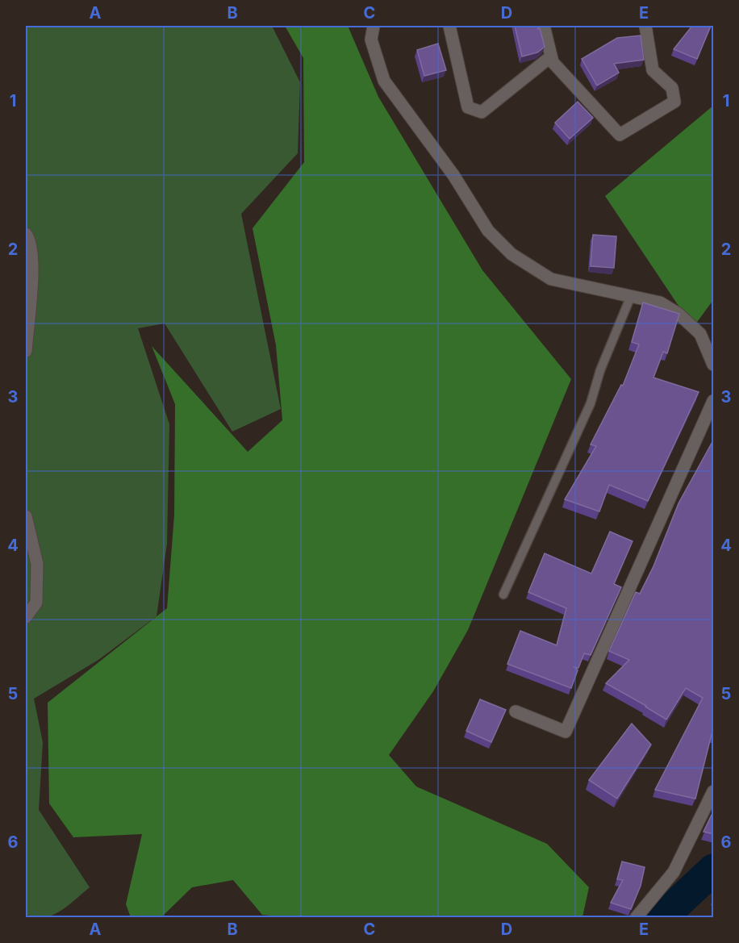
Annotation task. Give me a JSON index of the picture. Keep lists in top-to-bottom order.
{
  "grid": {
    "columns": [
      "A",
      "B",
      "C",
      "D",
      "E"
    ],
    "rows": [
      "1",
      "2",
      "3",
      "4",
      "5",
      "6"
    ]
  }
}
